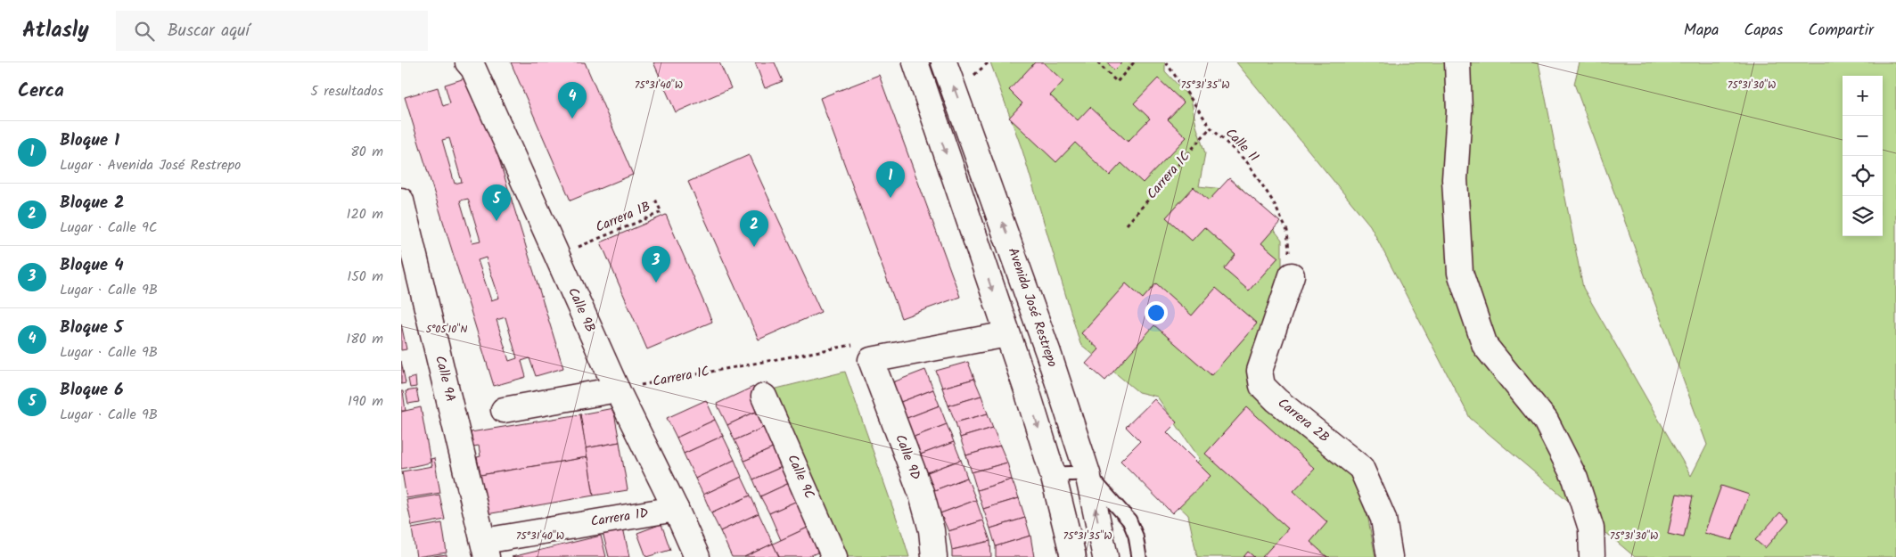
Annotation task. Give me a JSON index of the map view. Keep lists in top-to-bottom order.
{
  "streets": {
    "street": [
      "Avenida José Restrepo",
      "Calle 9B",
      "Calle 9A",
      "Carrera 2B",
      "Calle 9D",
      "Calle 9C",
      "Carrera 1D"
    ],
    "path": ["Calle 11", "Carrera 1C", "Carrera 1B"]
  },
  "crossings": [
    ["Calle 11", "Carrera 1C"],
    ["Calle 11", "Carrera 2B"],
    ["Carrera 1C", "Calle 9B"],
    ["Carrera 1C", "Calle 9D"],
    ["Calle 9B", "Carrera 1D"],
    ["Calle 9A", "Carrera 1D"]
  ],
  "page": {
    "header": "Atlasly",
    "search": "Buscar aquí",
    "nav": ["Mapa", "Capas", "Compartir"],
    "heading": ["Cerca", "5 resultados"],
    "map_buttons": ["+", "−"],
    "pins": [
      "4",
      "1",
      "5",
      "2",
      "3"
    ],
    "list": [
      {
        "mark": "1",
        "name": "Bloque 1",
        "note": "Lugar · Avenida José Restrepo",
        "value": "80 m"
      },
      {
        "mark": "2",
        "name": "Bloque 2",
        "note": "Lugar · Calle 9C",
        "value": "120 m"
      },
      {
        "mark": "3",
        "name": "Bloque 4",
        "note": "Lugar · Calle 9B",
        "value": "150 m"
      },
      {
        "mark": "4",
        "name": "Bloque 5",
        "note": "Lugar · Calle 9B",
        "value": "180 m"
      },
      {
        "mark": "5",
        "name": "Bloque 6",
        "note": "Lugar · Calle 9B",
        "value": "190 m"
      }
    ]
  },
  "coordinates": [
    "75°31'40\"W",
    "75°31'35\"W",
    "75°31'30\"W",
    "5°05'10\"N"
  ]
}
